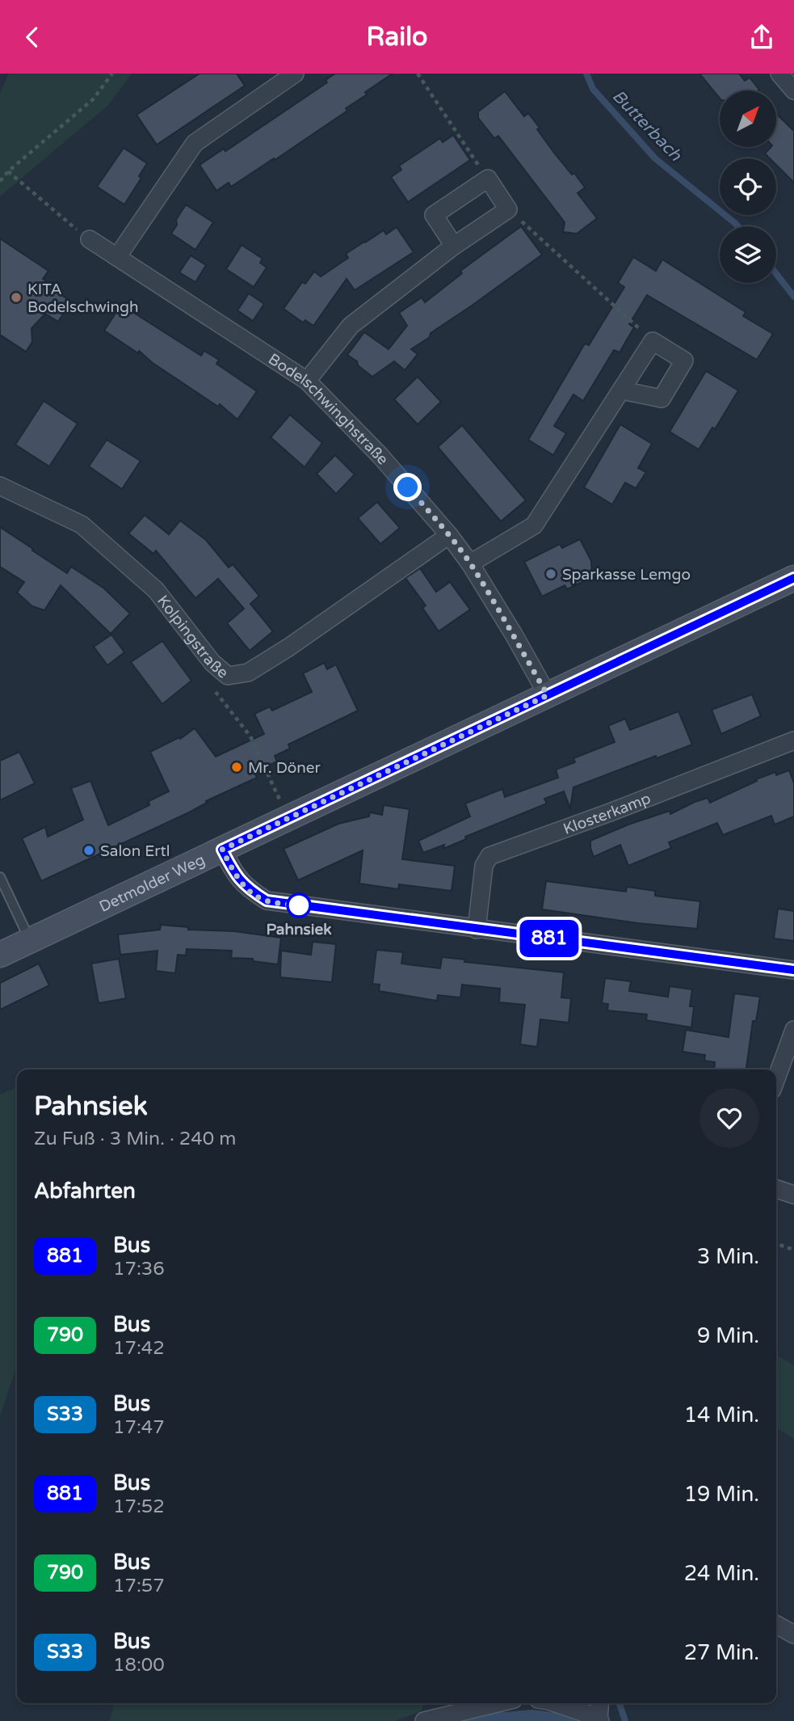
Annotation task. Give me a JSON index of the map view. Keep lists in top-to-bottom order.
{
  "streets": {
    "street": [
      "Bodelschwinghstraße",
      "Kolpingstraße",
      "Klosterkamp",
      "Detmolder Weg"
    ]
  },
  "crossings": [
    ["Bodelschwinghstraße", "Kolpingstraße"],
    ["Bodelschwinghstraße", "Detmolder Weg"]
  ],
  "water": ["Butterbach"],
  "places": [
    "KITA Bodelschwingh",
    "Sparkasse Lemgo",
    "Mr. Döner",
    "Salon Ertl",
    "Pahnsiek"
  ],
  "lines": ["bus line 881"],
  "north": "top right",
  "page": {
    "header": "Railo",
    "on_map": "881",
    "heading": [
      ["Pahnsiek", "Zu Fuß · 3 Min. · 240 m"],
      "Abfahrten"
    ],
    "list": [
      {
        "mark": "881",
        "name": "Bus",
        "note": "17:36",
        "value": "3 Min."
      },
      {
        "mark": "790",
        "name": "Bus",
        "note": "17:42",
        "value": "9 Min."
      },
      {
        "mark": "S33",
        "name": "Bus",
        "note": "17:47",
        "value": "14 Min."
      },
      {
        "mark": "881",
        "name": "Bus",
        "note": "17:52",
        "value": "19 Min."
      },
      {
        "mark": "790",
        "name": "Bus",
        "note": "17:57",
        "value": "24 Min."
      },
      {
        "mark": "S33",
        "name": "Bus",
        "note": "18:00",
        "value": "27 Min."
      }
    ]
  }
}
